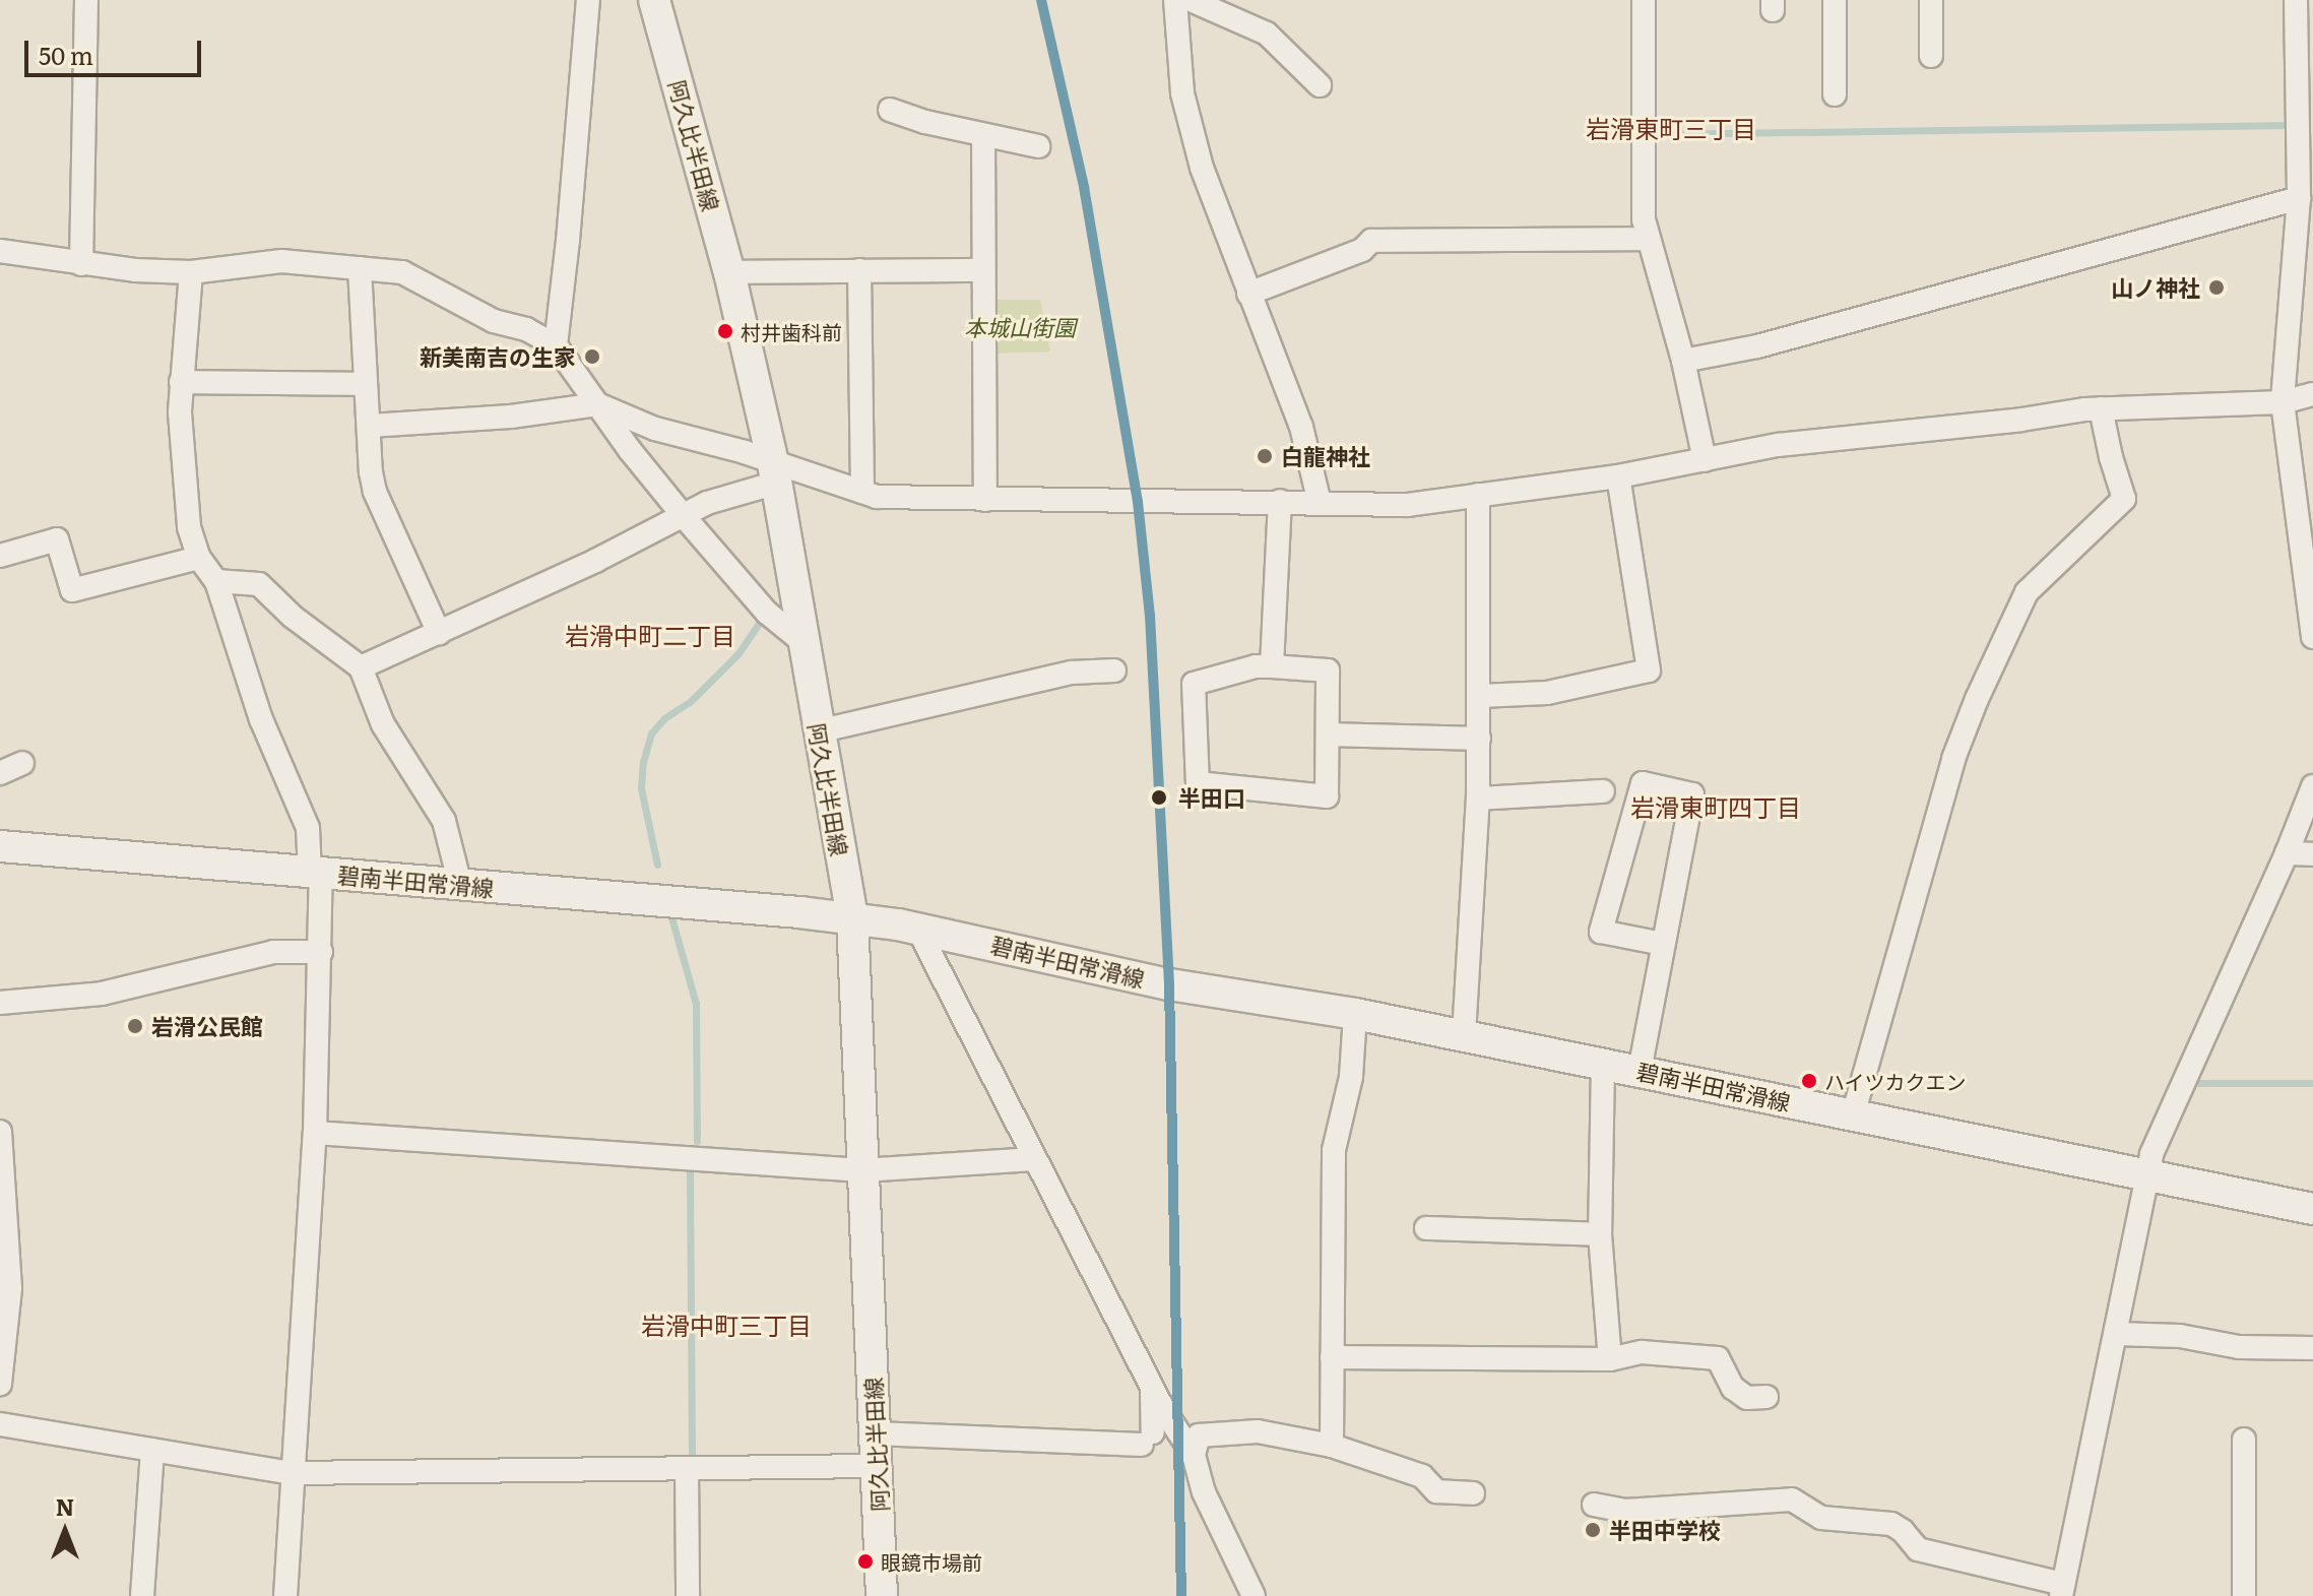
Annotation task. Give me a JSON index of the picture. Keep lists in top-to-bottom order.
{
  "streets": {
    "main road": ["阿久比半田線", "碧南半田常滑線"]
  },
  "crossings": [
    ["阿久比半田線", "碧南半田常滑線"]
  ],
  "districts": [
    "岩滑東町三丁目",
    "岩滑中町二丁目",
    "岩滑東町四丁目",
    "岩滑中町三丁目"
  ],
  "parks": ["本城山街園"],
  "places": [
    "山ノ神社",
    "村井歯科前",
    "新美南吉の生家",
    "白龍神社",
    "半田口",
    "岩滑公民館",
    "ハイツカクエン",
    "半田中学校",
    "眼鏡市場前"
  ],
  "scale_bar": "50 m",
  "north": "top"
}
